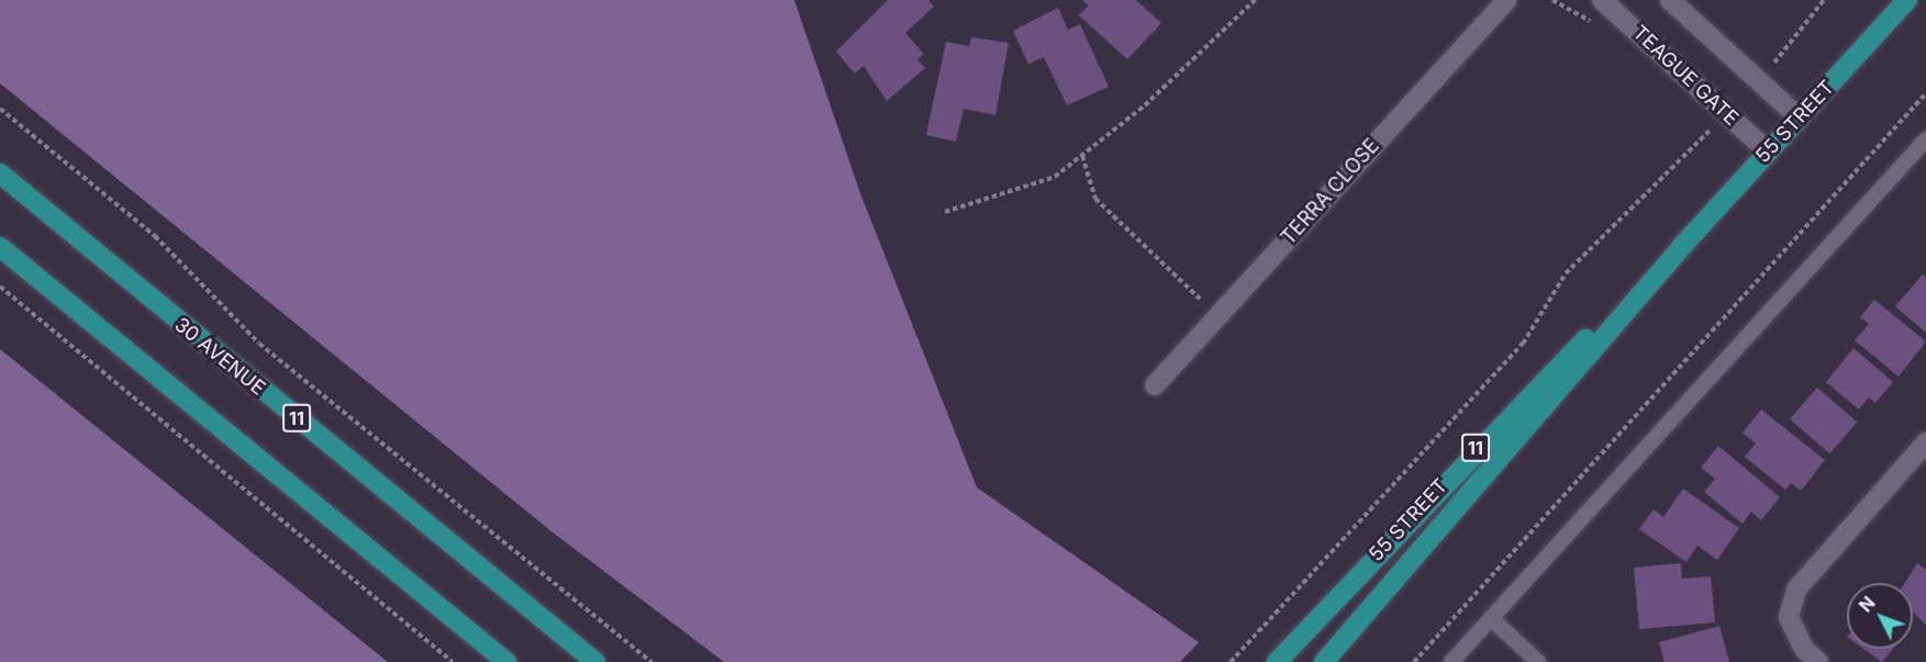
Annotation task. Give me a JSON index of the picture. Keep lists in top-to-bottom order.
{
  "streets": {
    "main road": ["55 STREET", "30 AVENUE", "11"],
    "street": ["TEAGUE GATE", "TERRA CLOSE"]
  },
  "crossings": [
    ["TEAGUE GATE", "55 STREET"]
  ],
  "north": "top left"
}
